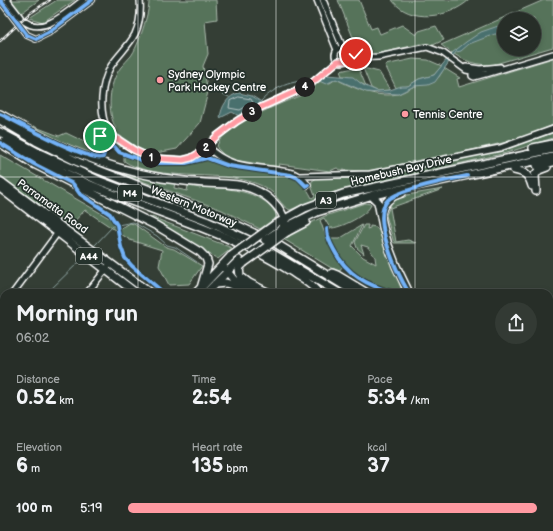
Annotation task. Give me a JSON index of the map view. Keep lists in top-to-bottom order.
{
  "streets": {
    "highway": [
      "Homebush Bay Drive",
      "M4",
      "A3",
      "Parramatta Road",
      "Western Motorway",
      "A44"
    ]
  },
  "crossings": [
    ["Homebush Bay Drive", "A3"]
  ],
  "places": ["Sydney Olympic Park Hockey Centre", "Tennis Centre"],
  "page": {
    "pins": [
      "4",
      "3",
      "2",
      "1"
    ],
    "heading": ["Morning run", "06:02"],
    "stats": [
      ["Distance", "0.52 km"],
      ["Time", "2:54"],
      ["Pace", "5:34 /km"],
      ["Elevation", "6 m"],
      ["Heart rate", "135 bpm"],
      ["kcal", "37"]
    ],
    "list": [
      {
        "name": "100 m",
        "note": "5:19"
      }
    ]
  }
}
